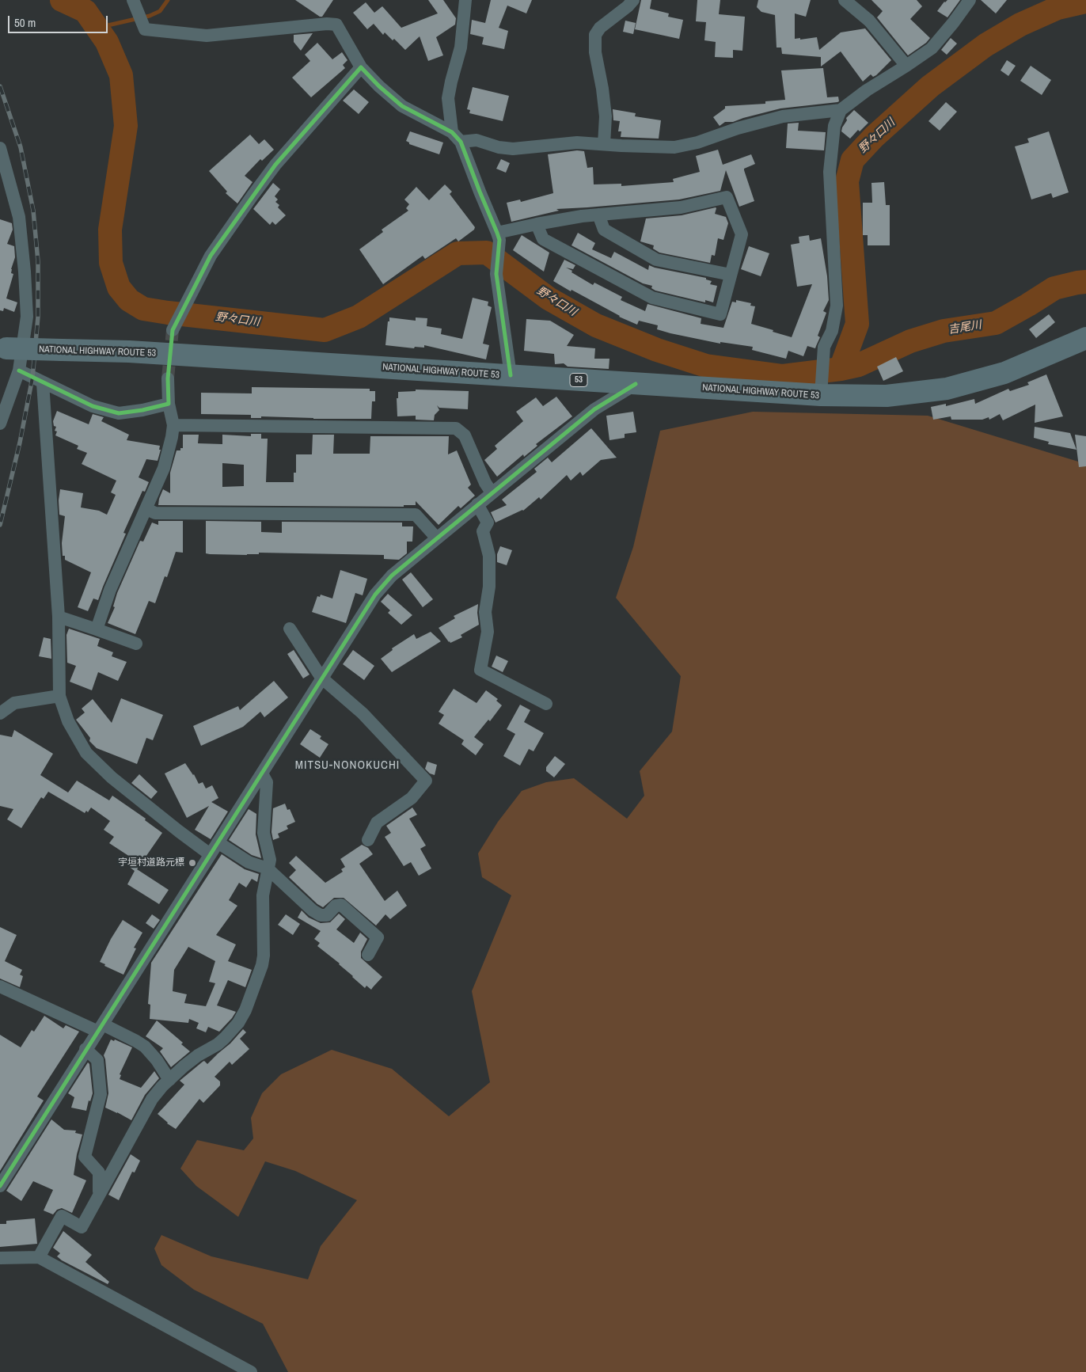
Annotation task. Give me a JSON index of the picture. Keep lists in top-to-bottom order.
{
  "streets": {
    "highway": ["NATIONAL HIGHWAY ROUTE 53", "53"]
  },
  "districts": ["MITSU-NONOKUCHI"],
  "water": ["野々口川", "吉尾川"],
  "places": ["宇垣村道路元標"],
  "scale_bar": "50 m"
}
